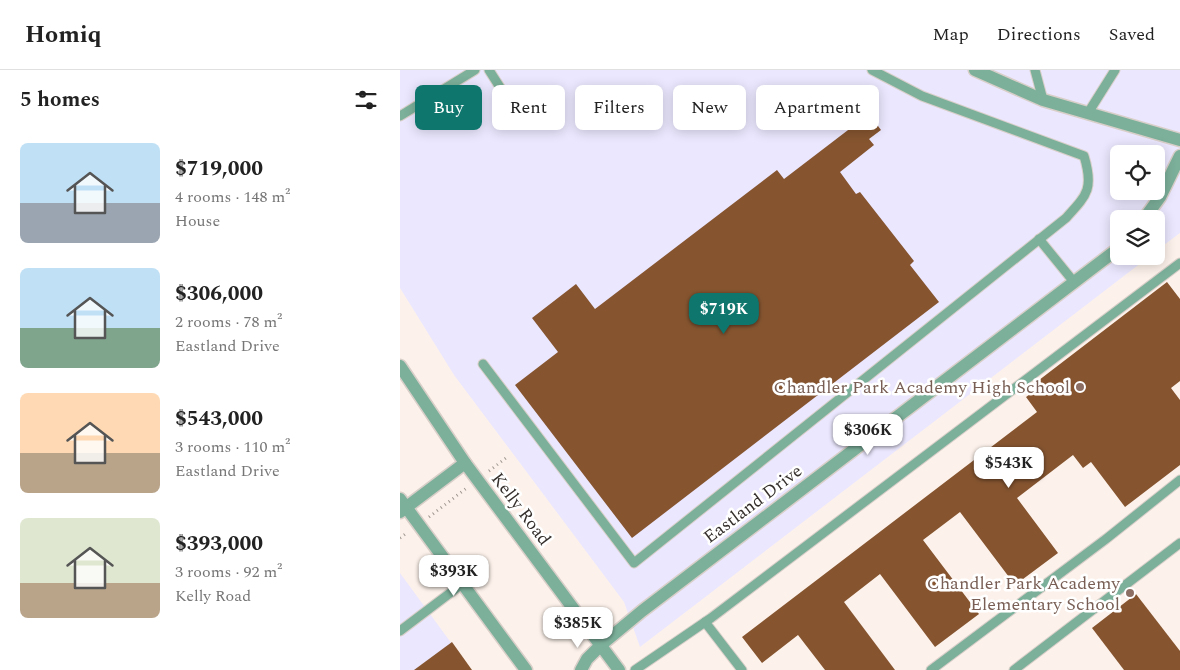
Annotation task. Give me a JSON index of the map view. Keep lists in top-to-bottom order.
{
  "streets": {
    "street": ["Eastland Drive", "Kelly Road"]
  },
  "crossings": [
    ["Eastland Drive", "Kelly Road"]
  ],
  "places": ["Chandler Park Academy High School", "Chandler Park Academy Elementary School"],
  "page": {
    "header": "Homiq",
    "nav": ["Map", "Directions", "Saved"],
    "heading": "5 homes",
    "chip": [
      "Buy",
      "Rent",
      "Filters",
      "New",
      "Apartment"
    ],
    "list": [
      {
        "name": "$719,000",
        "note": "4 rooms · 148 m² · House"
      },
      {
        "name": "$306,000",
        "note": "2 rooms · 78 m² · Eastland Drive"
      },
      {
        "name": "$543,000",
        "note": "3 rooms · 110 m² · Eastland Drive"
      },
      {
        "name": "$393,000",
        "note": "3 rooms · 92 m² · Kelly Road"
      }
    ],
    "price": [
      "$719K",
      "$306K",
      "$543K",
      "$393K",
      "$385K"
    ]
  }
}
